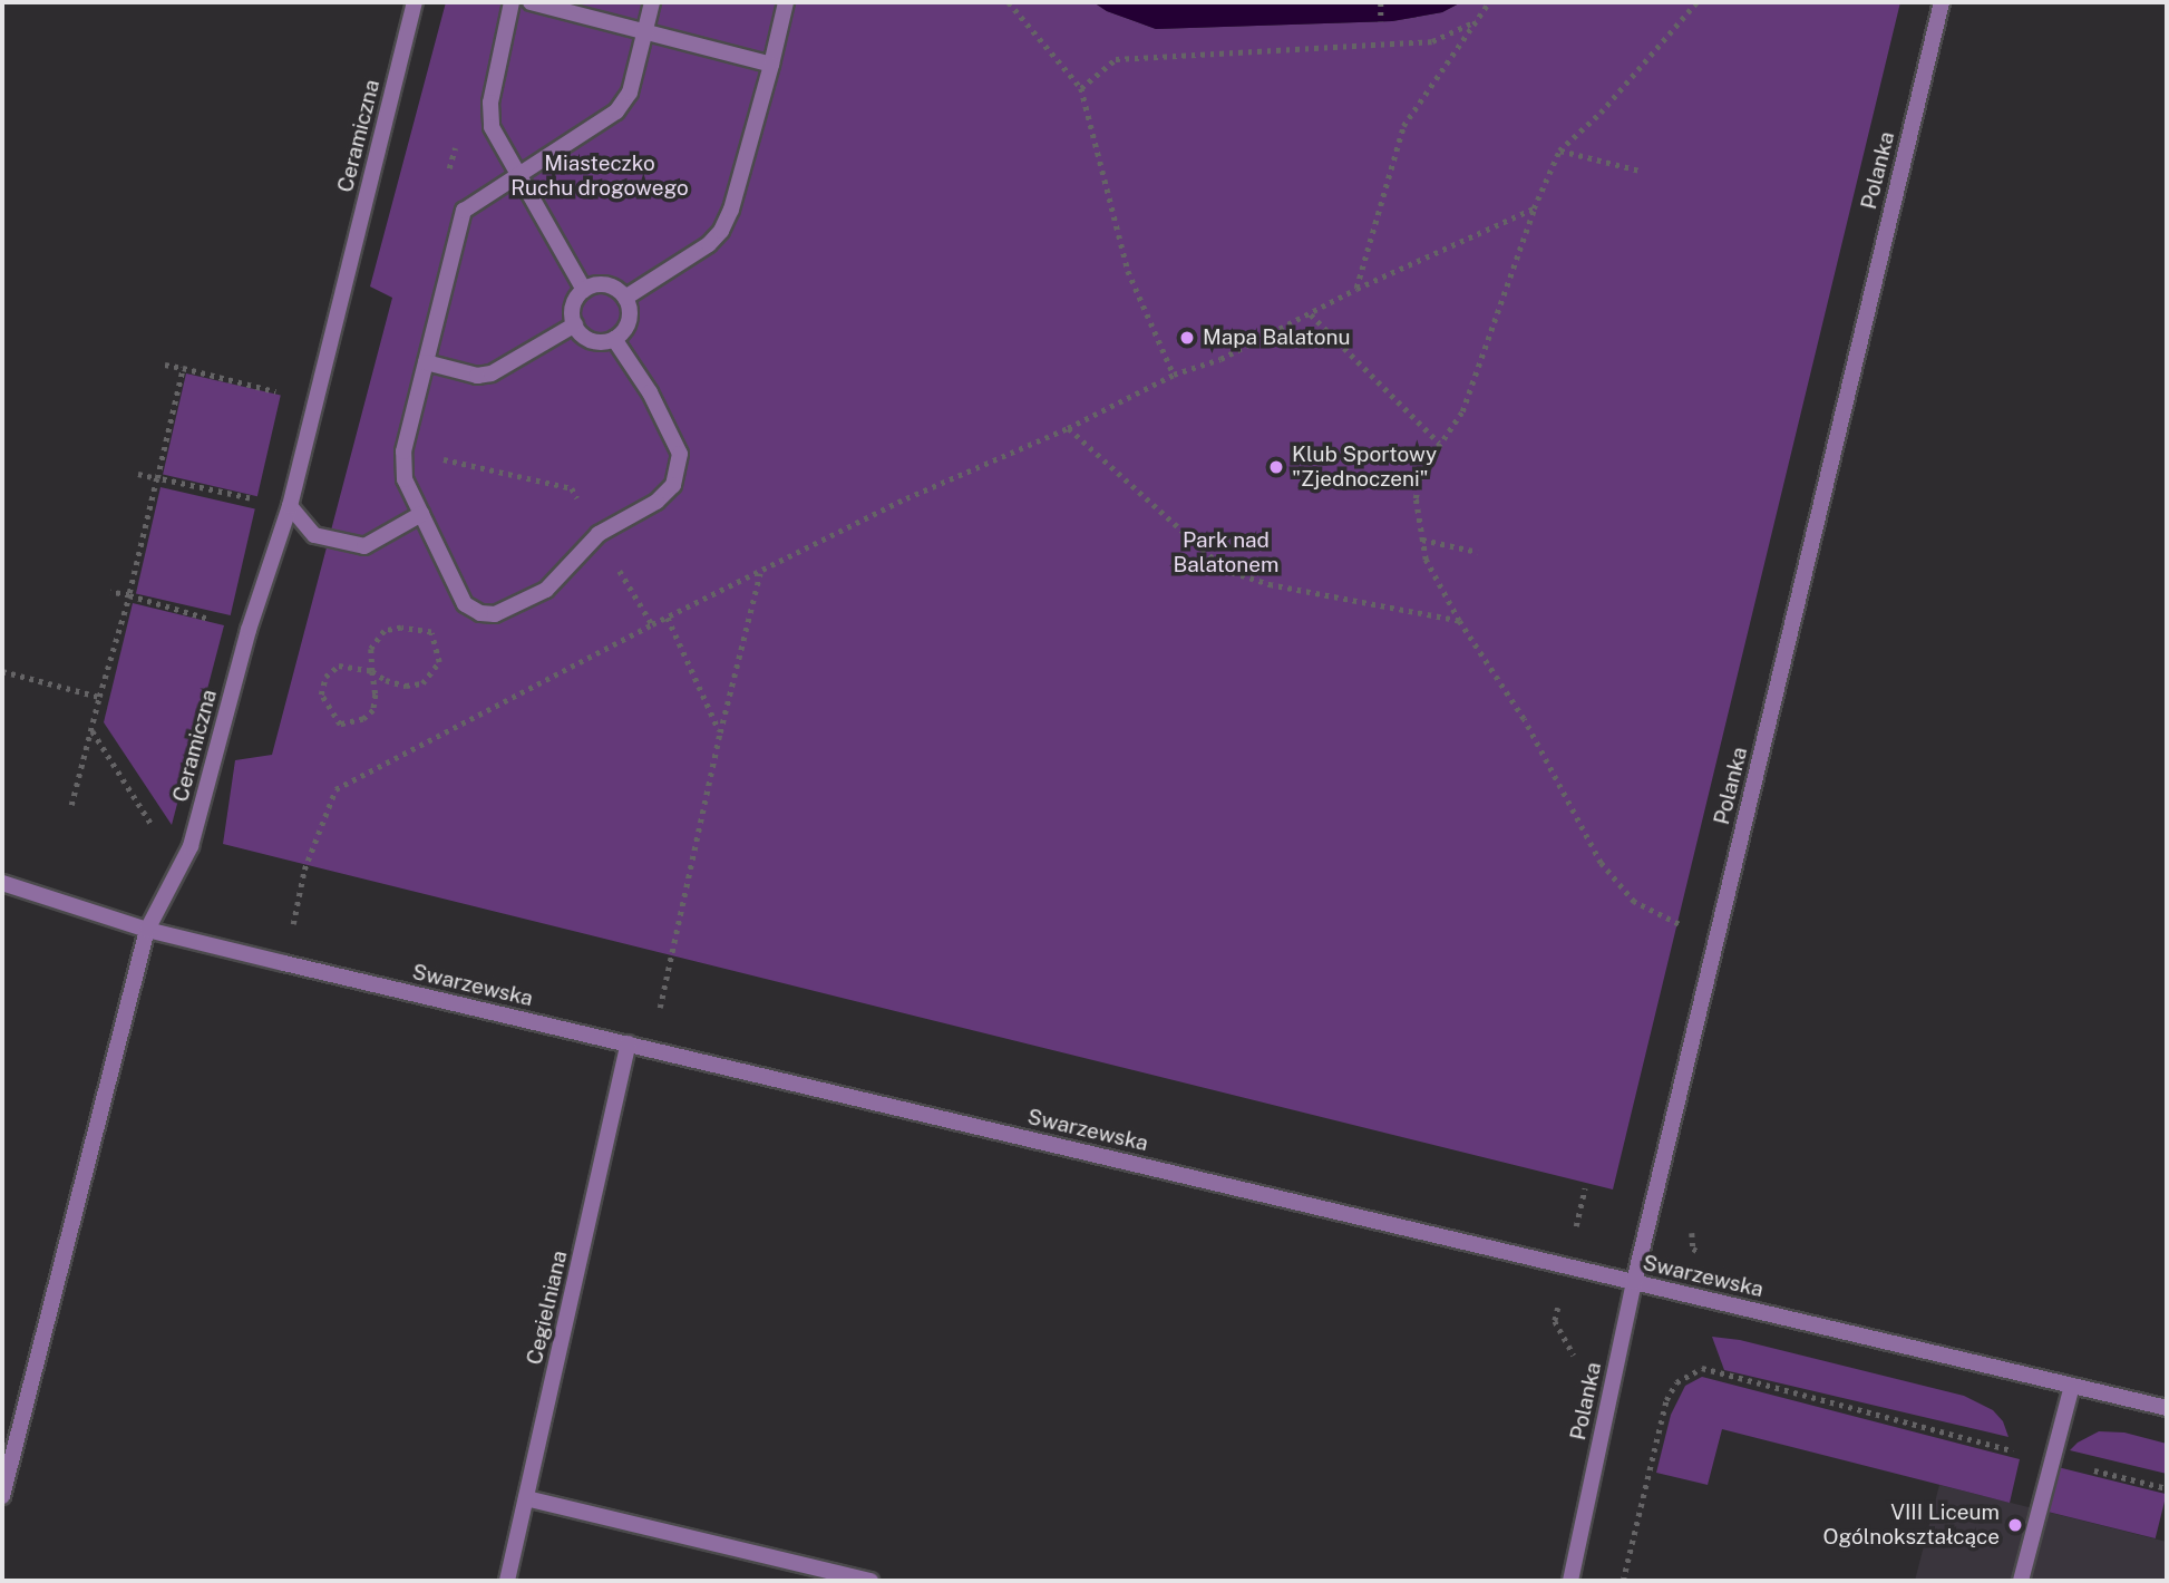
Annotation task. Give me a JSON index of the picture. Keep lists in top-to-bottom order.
{
  "streets": {
    "street": [
      "Ceramiczna",
      "Polanka",
      "Swarzewska",
      "Cegielniana"
    ]
  },
  "crossings": [
    ["Ceramiczna", "Swarzewska"],
    ["Polanka", "Swarzewska"],
    ["Swarzewska", "Cegielniana"]
  ],
  "parks": ["Miasteczko Ruchu drogowego", "Park nad Balatonem"],
  "places": ["Mapa Balatonu", "Klub Sportowy \"Zjednoczeni\"", "VIII Liceum Ogólnokształcące"]
}
